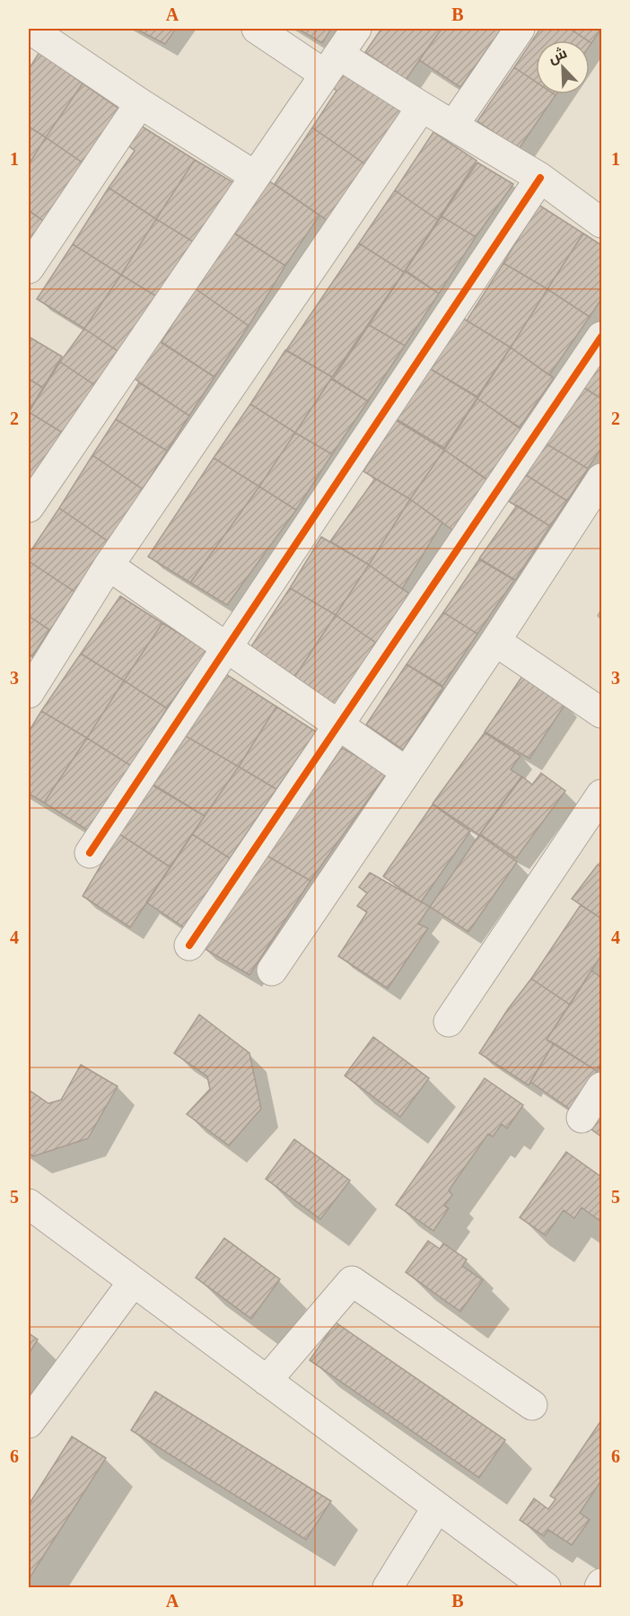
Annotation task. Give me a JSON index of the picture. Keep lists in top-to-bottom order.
{
  "north": "top left",
  "grid": {
    "columns": ["A", "B"],
    "rows": [
      "1",
      "2",
      "3",
      "4",
      "5",
      "6"
    ]
  }
}
